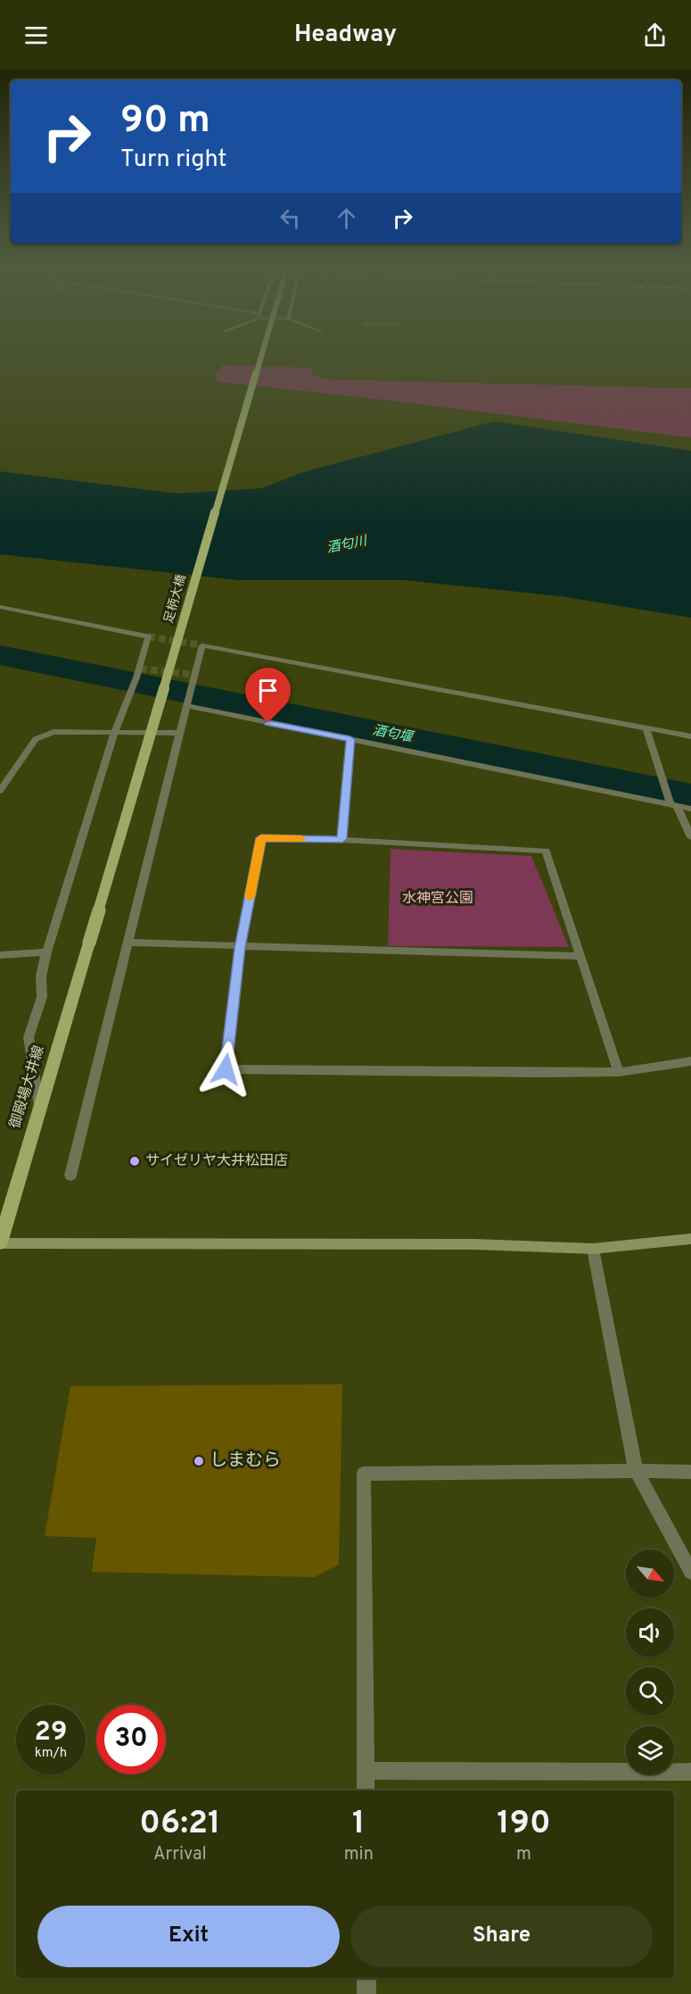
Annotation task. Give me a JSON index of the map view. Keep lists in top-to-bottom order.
{
  "streets": {
    "main road": ["足柄大橋", "御殿場大井線"]
  },
  "crossings": [
    ["足柄大橋", "御殿場大井線"]
  ],
  "water": ["酒匂川", "酒匂堰"],
  "parks": ["水神宮公園"],
  "places": ["サイゼリヤ大井松田店", "しまむら"],
  "north": "bottom right",
  "page": {
    "header": "Headway",
    "turn": ["90 m", "Turn right"],
    "speed": "29 km/h",
    "limit": "30",
    "eta": [
      "06:21",
      "Arrival",
      "1",
      "min",
      "190",
      "m"
    ],
    "buttons": ["Exit", "Share"]
  }
}
